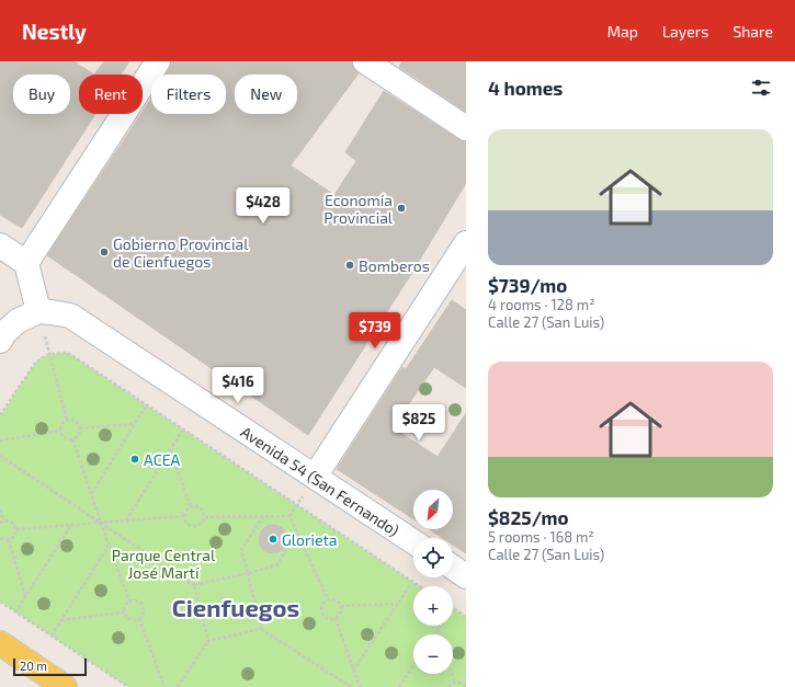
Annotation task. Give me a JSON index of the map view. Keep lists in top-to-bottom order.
{
  "streets": {
    "street": ["Avenida 54 (San Fernando)"]
  },
  "districts": ["Cienfuegos"],
  "parks": ["Parque Central José Martí"],
  "places": [
    "Economía Provincial",
    "Gobierno Provincial de Cienfuegos",
    "Bomberos",
    "ACEA",
    "Glorieta"
  ],
  "scale_bar": "20 m",
  "north": "bottom left",
  "page": {
    "header": "Nestly",
    "nav": ["Map", "Layers", "Share"],
    "heading": "4 homes",
    "chip": [
      "Buy",
      "Rent",
      "Filters",
      "New"
    ],
    "list": [
      {
        "name": "$739/mo",
        "note": "4 rooms · 128 m² · Calle 27 (San Luis)"
      },
      {
        "name": "$825/mo",
        "note": "5 rooms · 168 m² · Calle 27 (San Luis)"
      }
    ],
    "price": [
      "$428",
      "$739",
      "$416",
      "$825"
    ],
    "map_buttons": ["+", "−"],
    "scale": "20 m"
  }
}
